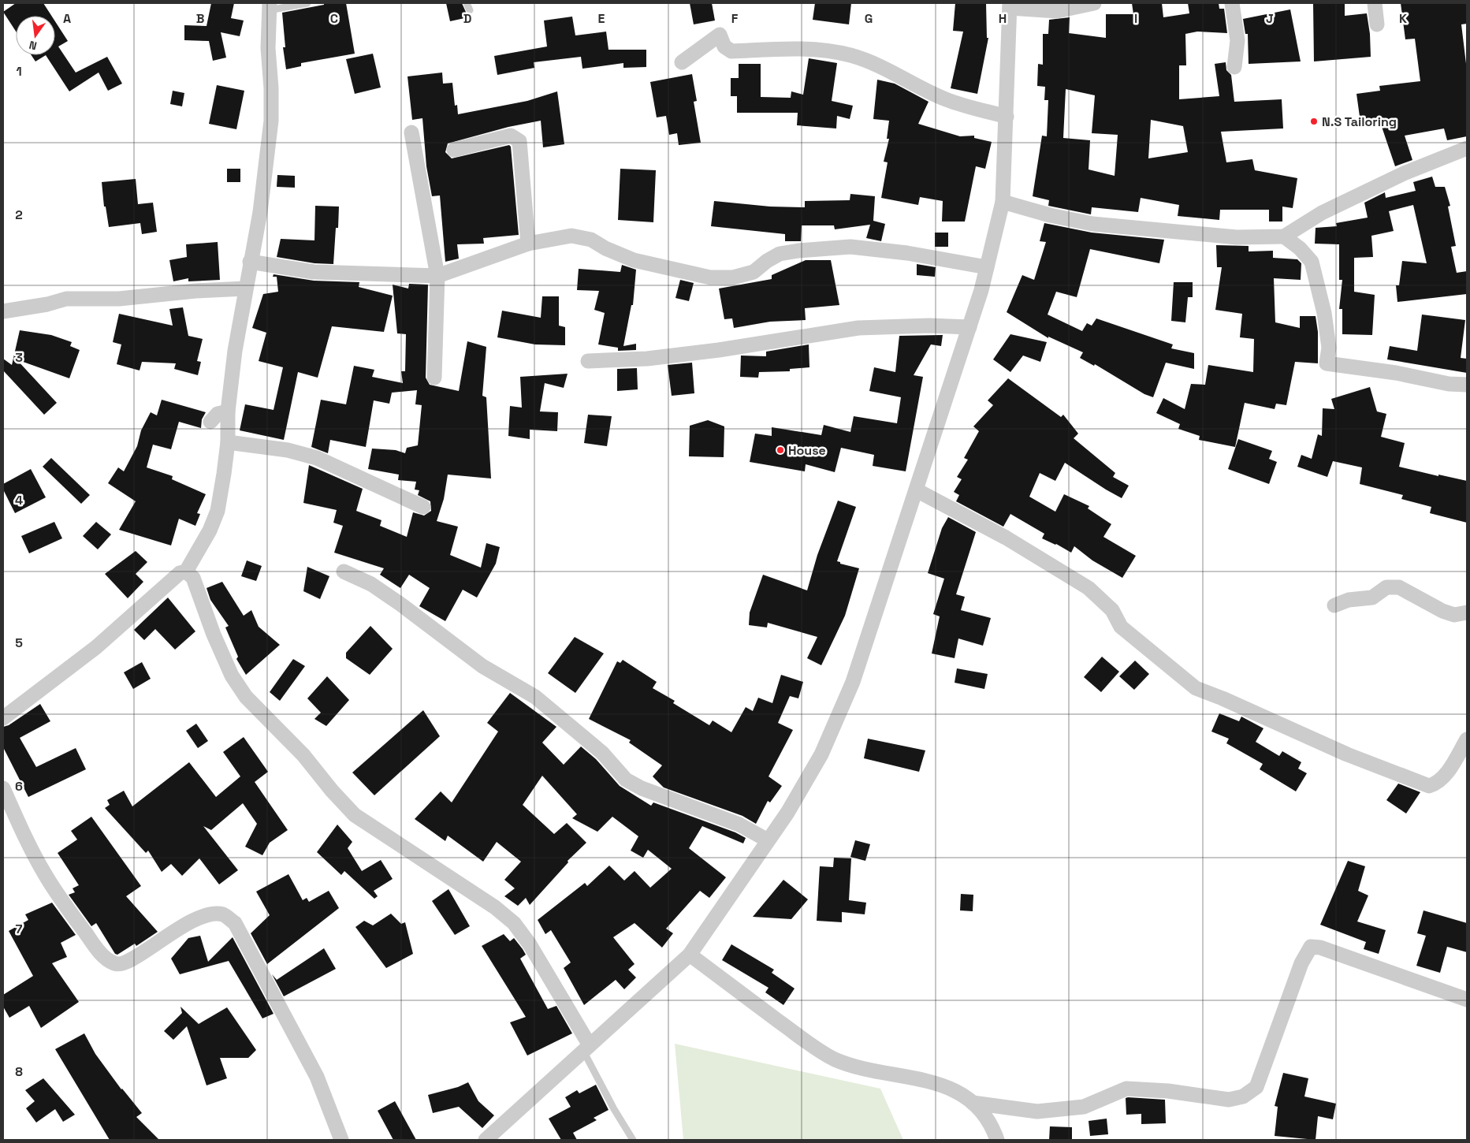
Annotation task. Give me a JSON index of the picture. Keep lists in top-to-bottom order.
{
  "places": ["N.S Tailoring", "House"],
  "north": "bottom",
  "grid": {
    "columns": [
      "A",
      "B",
      "C",
      "D",
      "E",
      "F",
      "G",
      "H",
      "I",
      "J",
      "K"
    ],
    "rows": [
      "1",
      "2",
      "3",
      "4",
      "5",
      "6",
      "7",
      "8"
    ]
  }
}
